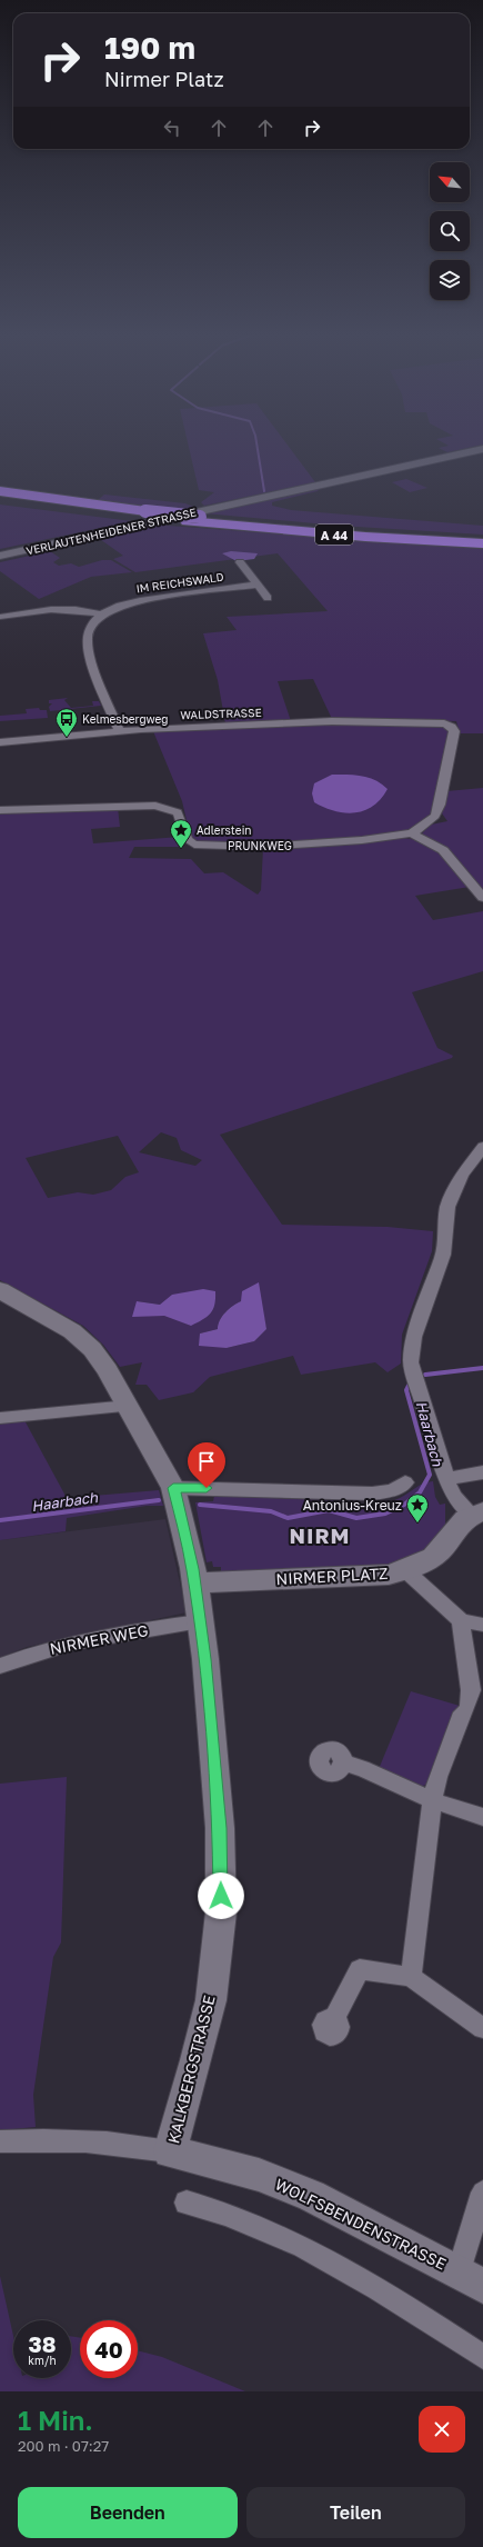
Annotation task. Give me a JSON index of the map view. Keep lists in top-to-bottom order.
{
  "streets": {
    "highway": ["A 44"],
    "street": [
      "VERLAUTENHEIDENER STRASSE",
      "IM REICHSWALD",
      "WALDSTRASSE",
      "PRUNKWEG",
      "NIRMER PLATZ",
      "NIRMER WEG",
      "KALKBERGSTRASSE",
      "WOLFSBENDENSTRASSE"
    ]
  },
  "crossings": [
    ["IM REICHSWALD", "WALDSTRASSE"],
    ["WALDSTRASSE", "PRUNKWEG"],
    ["NIRMER PLATZ", "KALKBERGSTRASSE"],
    ["NIRMER WEG", "KALKBERGSTRASSE"],
    ["KALKBERGSTRASSE", "WOLFSBENDENSTRASSE"]
  ],
  "districts": ["NIRM"],
  "water": ["Haarbach"],
  "places": {
    "bus stop": ["Kelmesbergweg"],
    "place": ["Adlerstein", "Antonius-Kreuz"]
  },
  "north": "top left",
  "page": {
    "turn": ["190 m", "Nirmer Platz"],
    "speed": "38 km/h",
    "limit": "40",
    "heading": ["1 Min.", "200 m · 07:27"],
    "buttons": ["Beenden", "Teilen"]
  }
}
